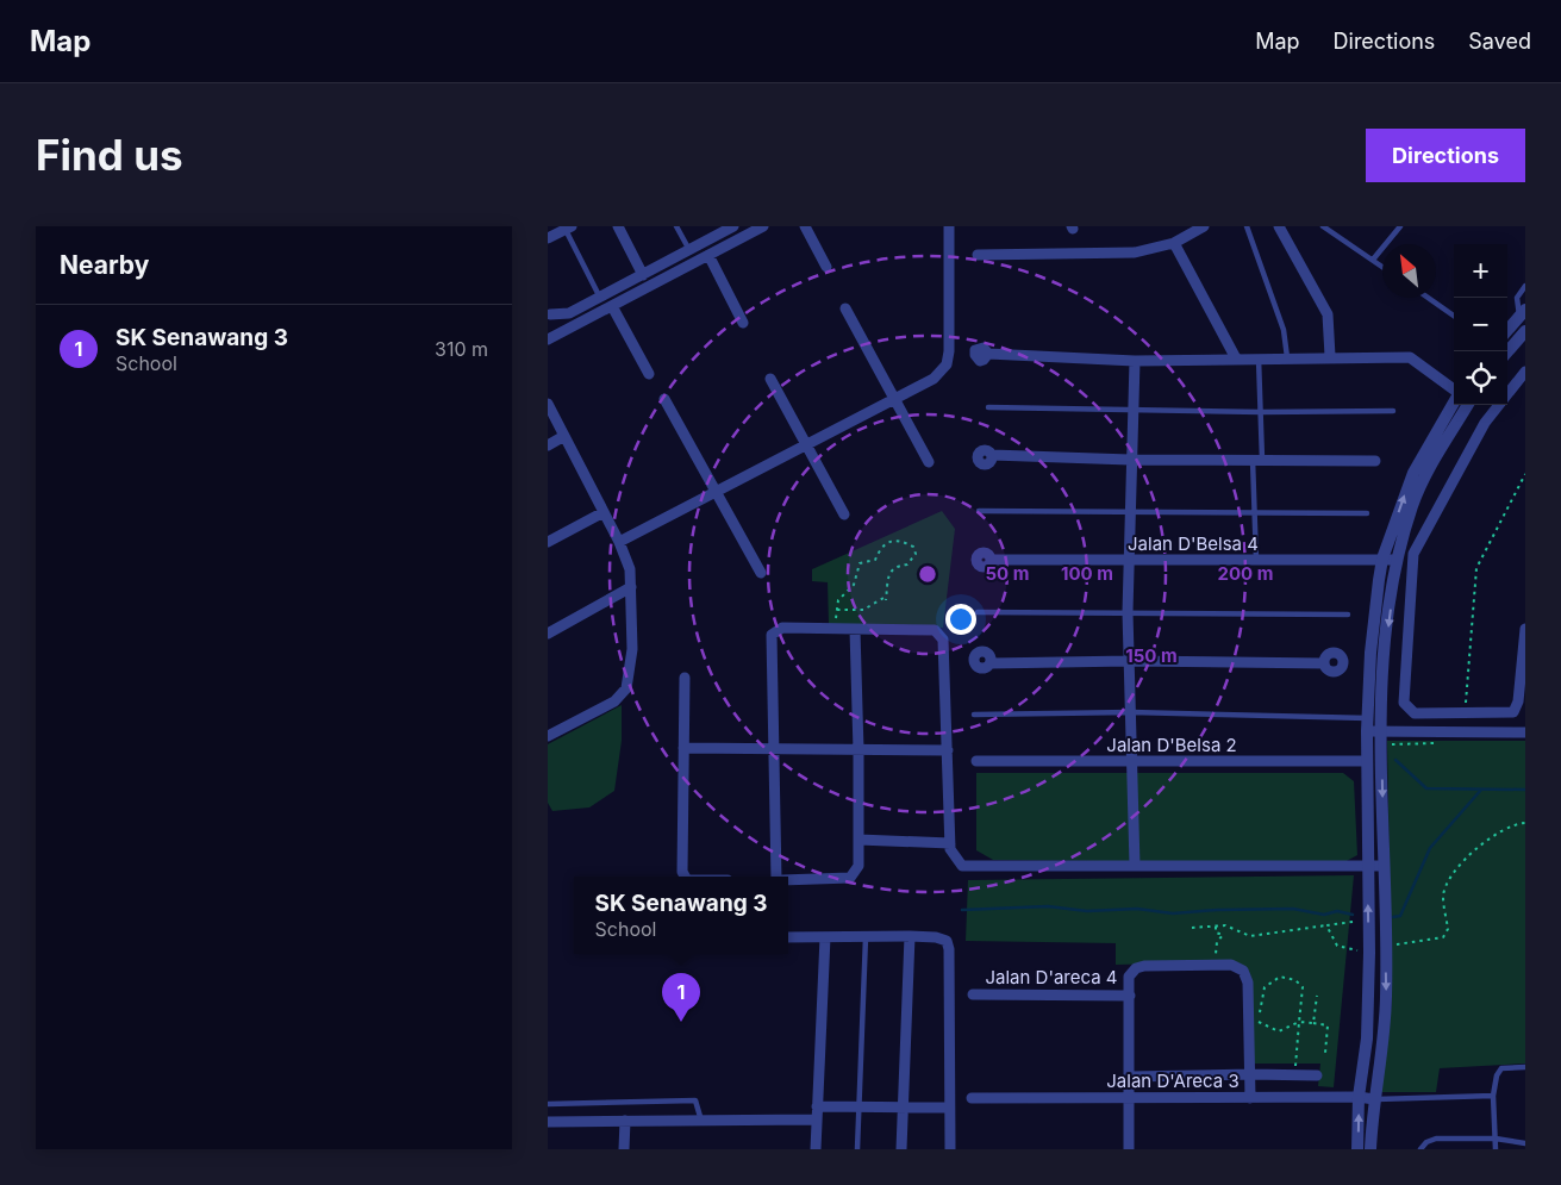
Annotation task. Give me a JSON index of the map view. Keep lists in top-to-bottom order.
{
  "streets": {
    "street": [
      "Jalan D'Belsa 4",
      "Jalan D'Belsa 2",
      "Jalan D'areca 4",
      "Jalan D'Areca 3"
    ]
  },
  "north": "top left",
  "page": {
    "header": "Map",
    "nav": ["Map", "Directions", "Saved"],
    "buttons": "Directions",
    "title": "Find us",
    "heading": "Nearby",
    "map_buttons": ["+", "−"],
    "list": [
      {
        "mark": "1",
        "name": "SK Senawang 3",
        "note": "School",
        "value": "310 m"
      }
    ],
    "popup": ["SK Senawang 3", "School"],
    "pins": "1"
  },
  "rings": [
    "50 m",
    "100 m",
    "200 m",
    "150 m"
  ]
}
